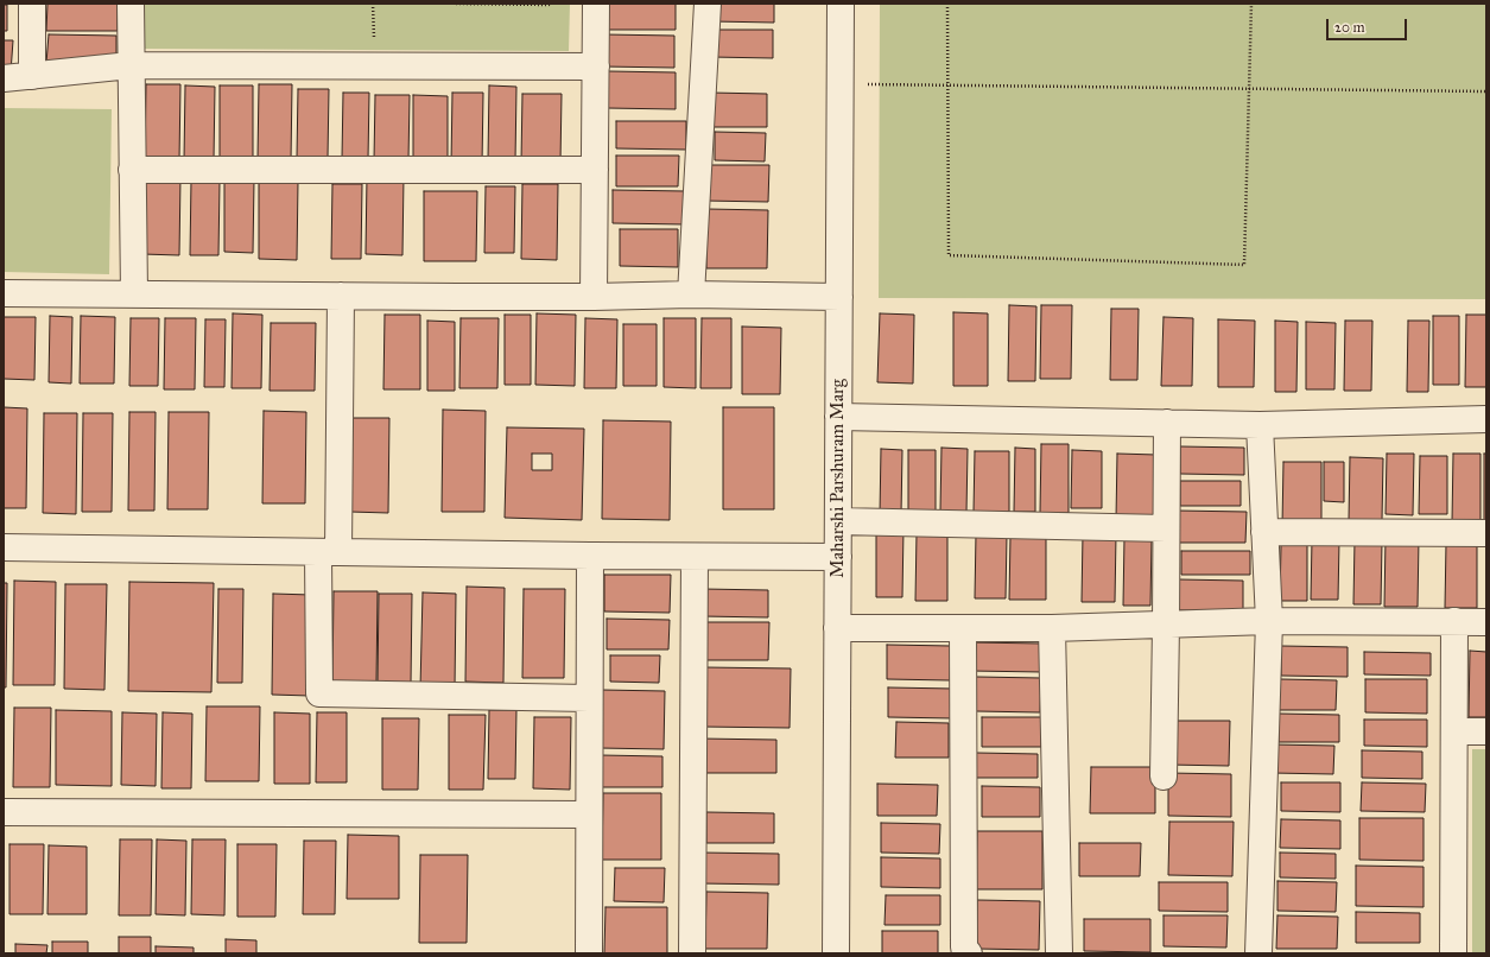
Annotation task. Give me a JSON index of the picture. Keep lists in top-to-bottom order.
{
  "streets": {
    "street": ["Maharshi Parshuram Marg"]
  },
  "scale_bar": "20 m"
}
